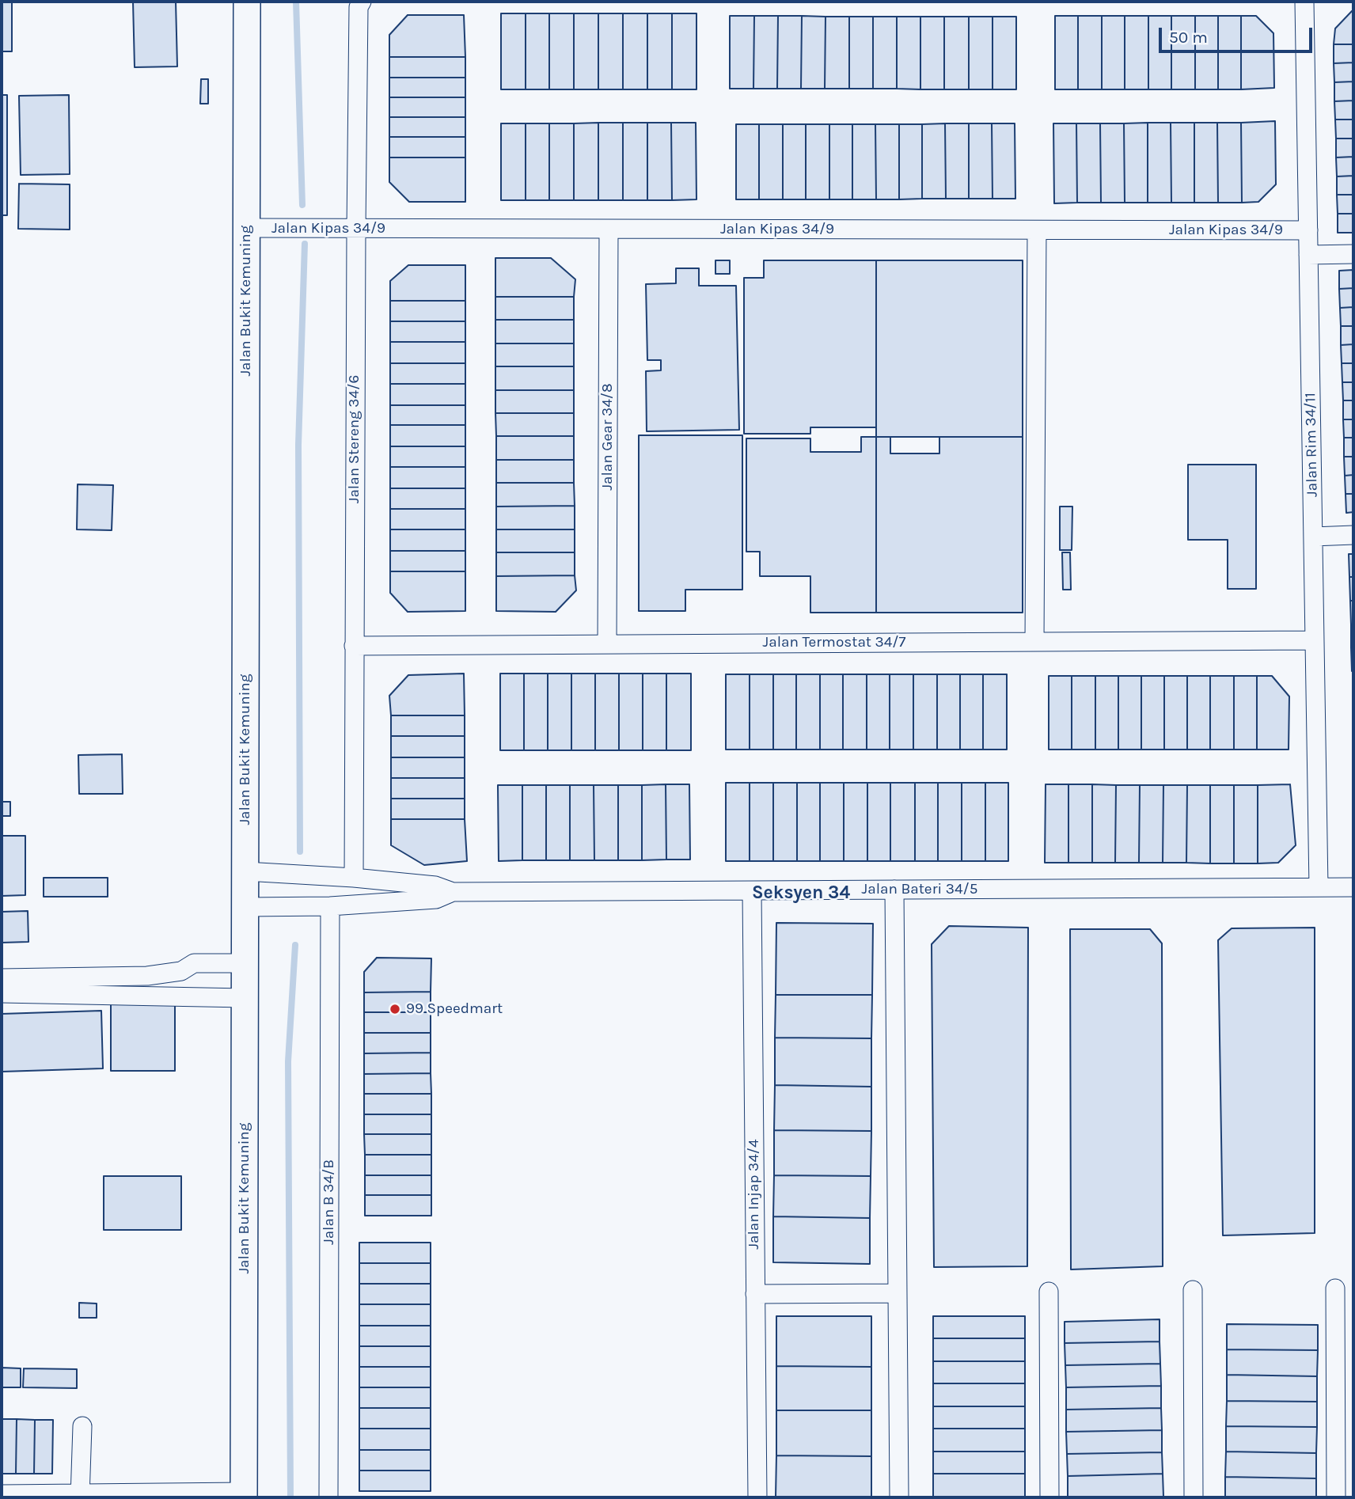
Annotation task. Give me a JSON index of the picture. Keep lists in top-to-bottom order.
{
  "streets": {
    "main road": ["Jalan Bukit Kemuning"],
    "street": [
      "Jalan Kipas 34/9",
      "Jalan Gear 34/8",
      "Jalan Stereng 34/6",
      "Jalan Rim 34/11",
      "Jalan Termostat 34/7",
      "Jalan Bateri 34/5",
      "Jalan Injap 34/4",
      "Jalan B 34/B"
    ]
  },
  "crossings": [
    ["Jalan Kipas 34/9", "Jalan Bukit Kemuning"],
    ["Jalan Kipas 34/9", "Jalan Gear 34/8"],
    ["Jalan Kipas 34/9", "Jalan Stereng 34/6"],
    ["Jalan Kipas 34/9", "Jalan Rim 34/11"],
    ["Jalan Gear 34/8", "Jalan Termostat 34/7"],
    ["Jalan Stereng 34/6", "Jalan Termostat 34/7"],
    ["Jalan Rim 34/11", "Jalan Termostat 34/7"],
    ["Jalan Rim 34/11", "Jalan Bateri 34/5"],
    ["Jalan Bateri 34/5", "Jalan Injap 34/4"]
  ],
  "districts": ["Seksyen 34"],
  "places": ["99 Speedmart"],
  "scale_bar": "50 m"
}
